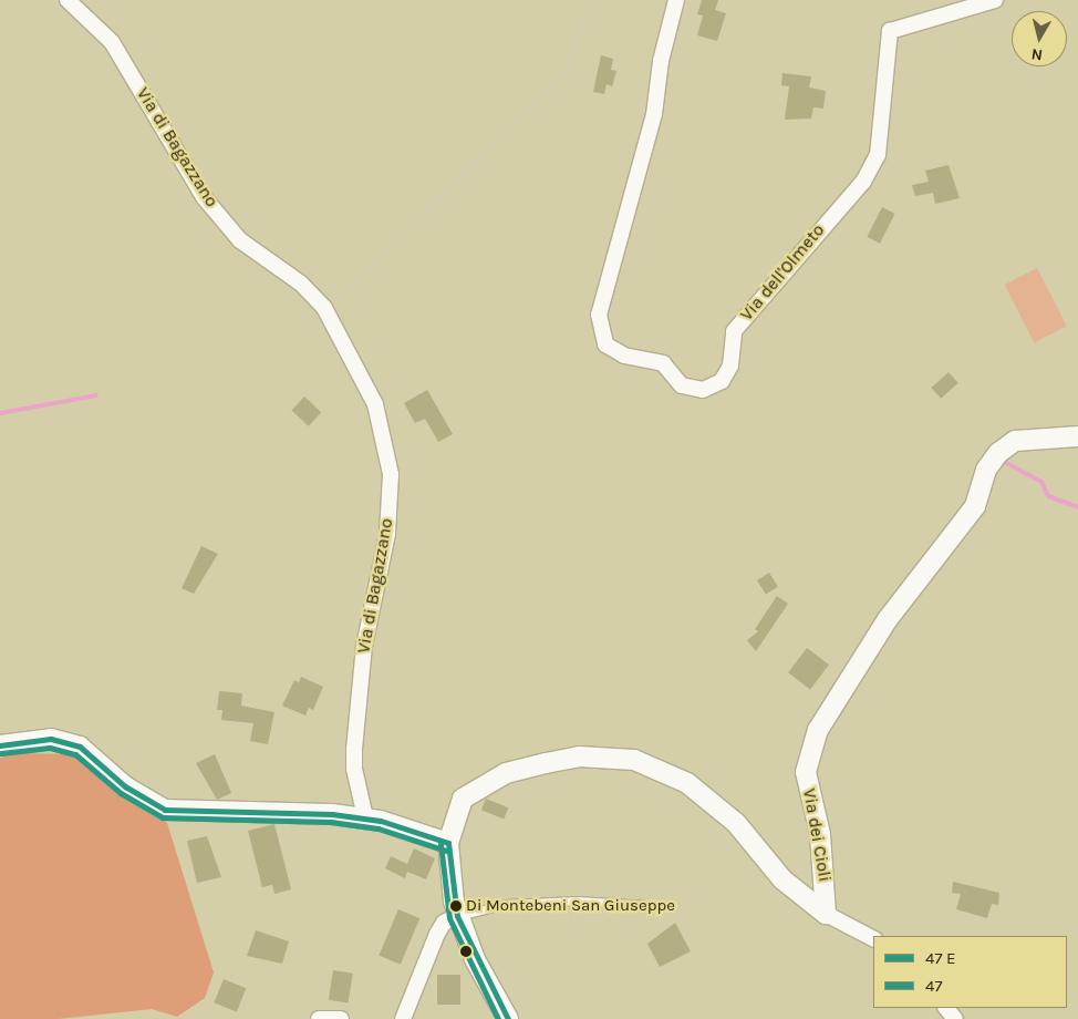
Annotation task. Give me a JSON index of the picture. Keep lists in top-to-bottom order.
{
  "streets": {
    "street": ["Via di Bagazzano", "Via dell'Olmeto", "Via dei Cioli"]
  },
  "places": ["Di Montebeni San Giuseppe"],
  "lines": ["transit line 47"],
  "legend": ["47 E", "47"],
  "north": "bottom"
}
